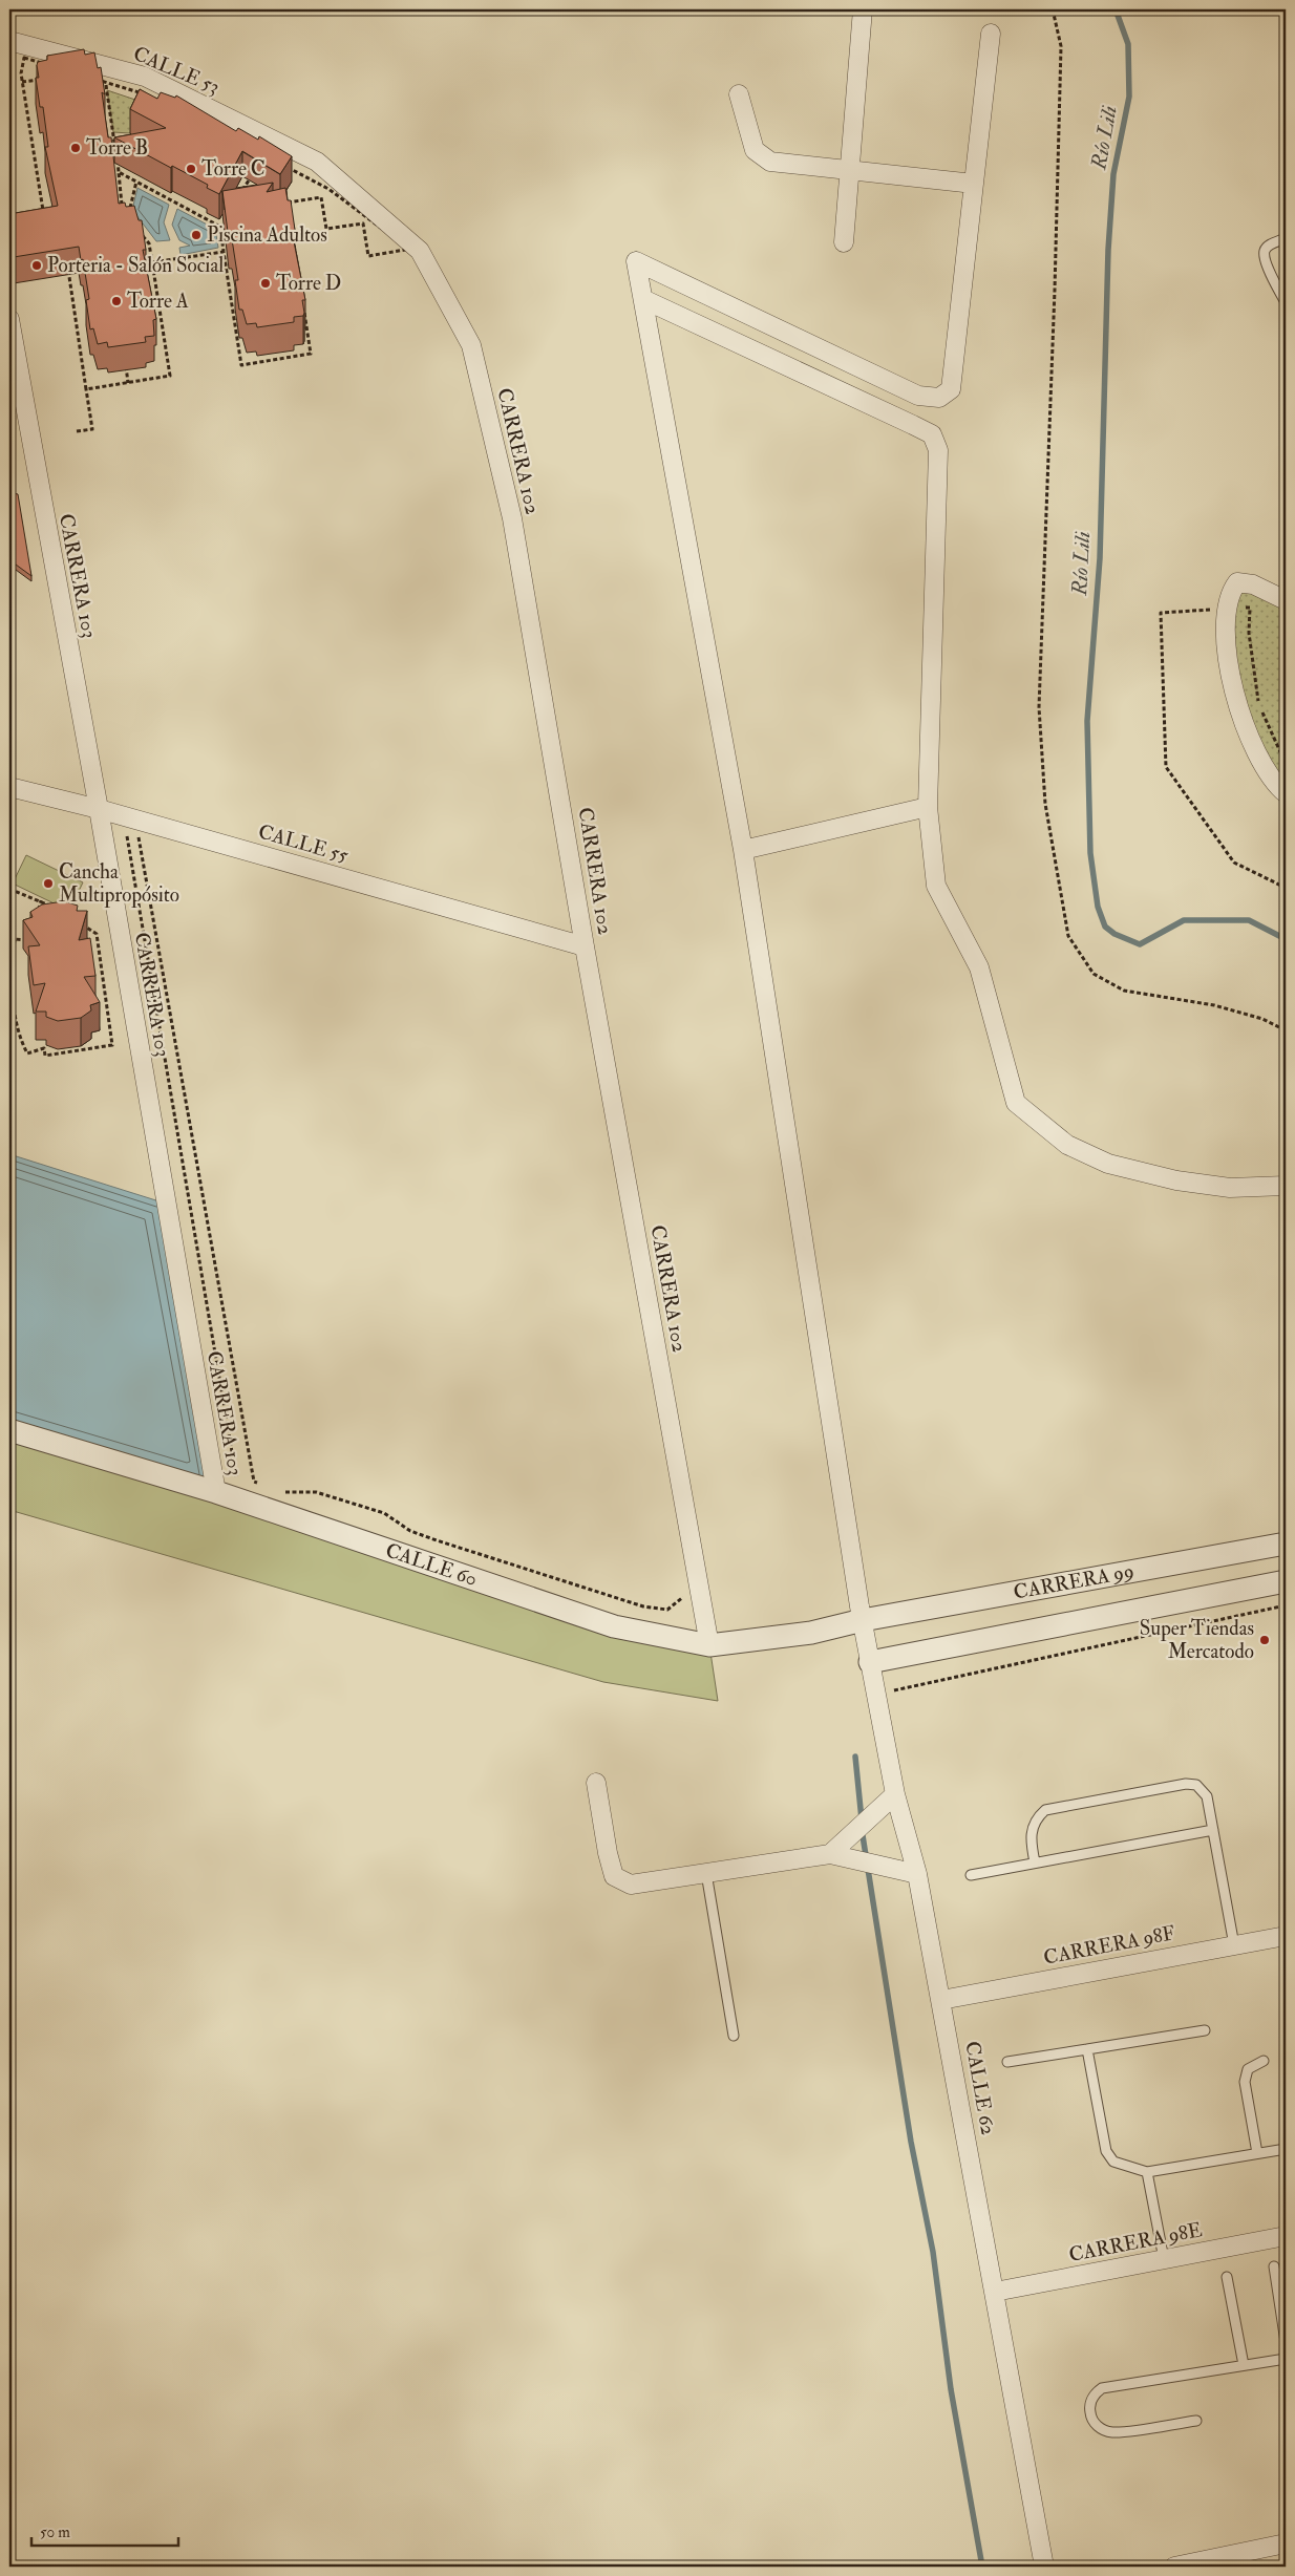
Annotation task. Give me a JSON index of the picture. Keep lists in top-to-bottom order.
{
  "streets": {
    "street": [
      "CALLE 53",
      "CARRERA 102",
      "CARRERA 103",
      "CALLE 55",
      "CALLE 60",
      "CARRERA 99",
      "CARRERA 98F",
      "CALLE 62",
      "CARRERA 98E"
    ]
  },
  "crossings": [
    ["CALLE 53", "CARRERA 102"],
    ["CARRERA 102", "CALLE 55"],
    ["CARRERA 102", "CALLE 60"],
    ["CARRERA 103", "CALLE 55"],
    ["CARRERA 103", "CALLE 60"],
    ["CALLE 60", "CARRERA 99"],
    ["CALLE 60", "CALLE 62"],
    ["CARRERA 99", "CALLE 62"],
    ["CARRERA 98F", "CALLE 62"],
    ["CALLE 62", "CARRERA 98E"]
  ],
  "water": ["Río Lili"],
  "places": [
    "Torre B",
    "Torre C",
    "Piscina Adultos",
    "Porteria - Salón Social",
    "Torre D",
    "Torre A",
    "Cancha Multipropósito",
    "Super Tiendas Mercatodo"
  ],
  "scale_bar": "50 m"
}
